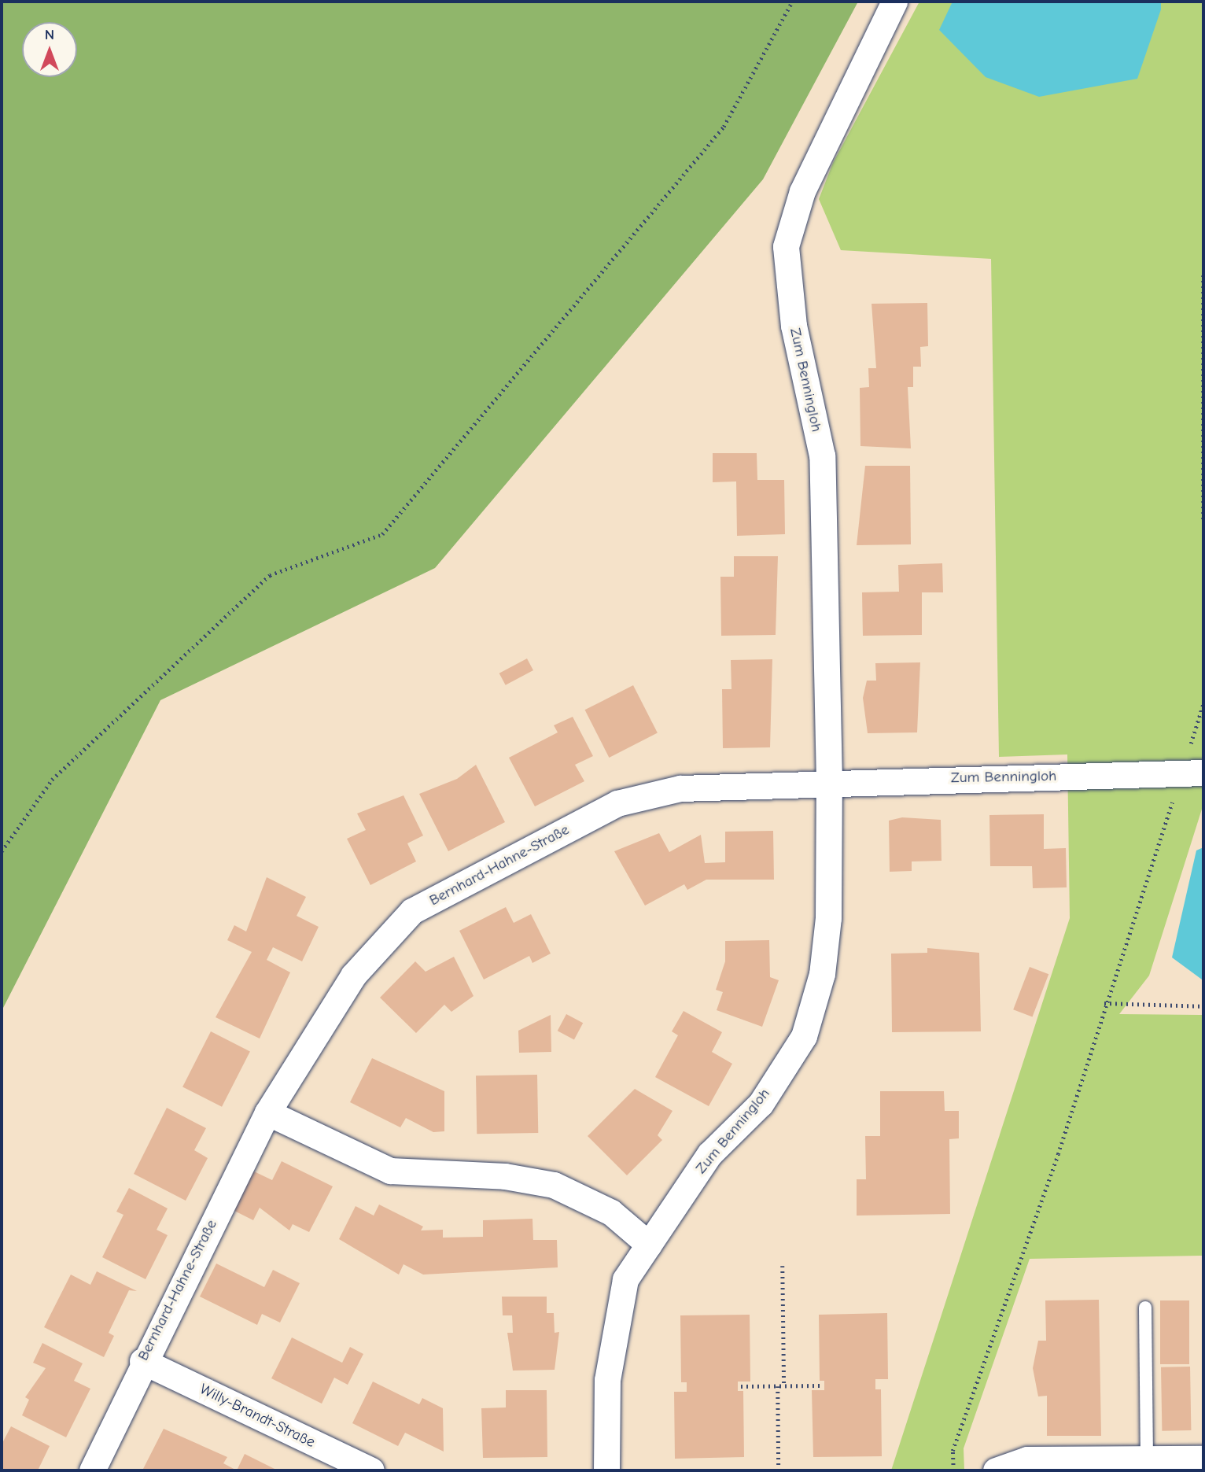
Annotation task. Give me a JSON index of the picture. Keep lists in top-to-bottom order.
{
  "streets": {
    "street": ["Zum Benningloh", "Bernhard-Hahne-Straße", "Willy-Brandt-Straße"]
  },
  "crossings": [
    ["Zum Benningloh", "Bernhard-Hahne-Straße"],
    ["Bernhard-Hahne-Straße", "Willy-Brandt-Straße"]
  ],
  "north": "top"
}
